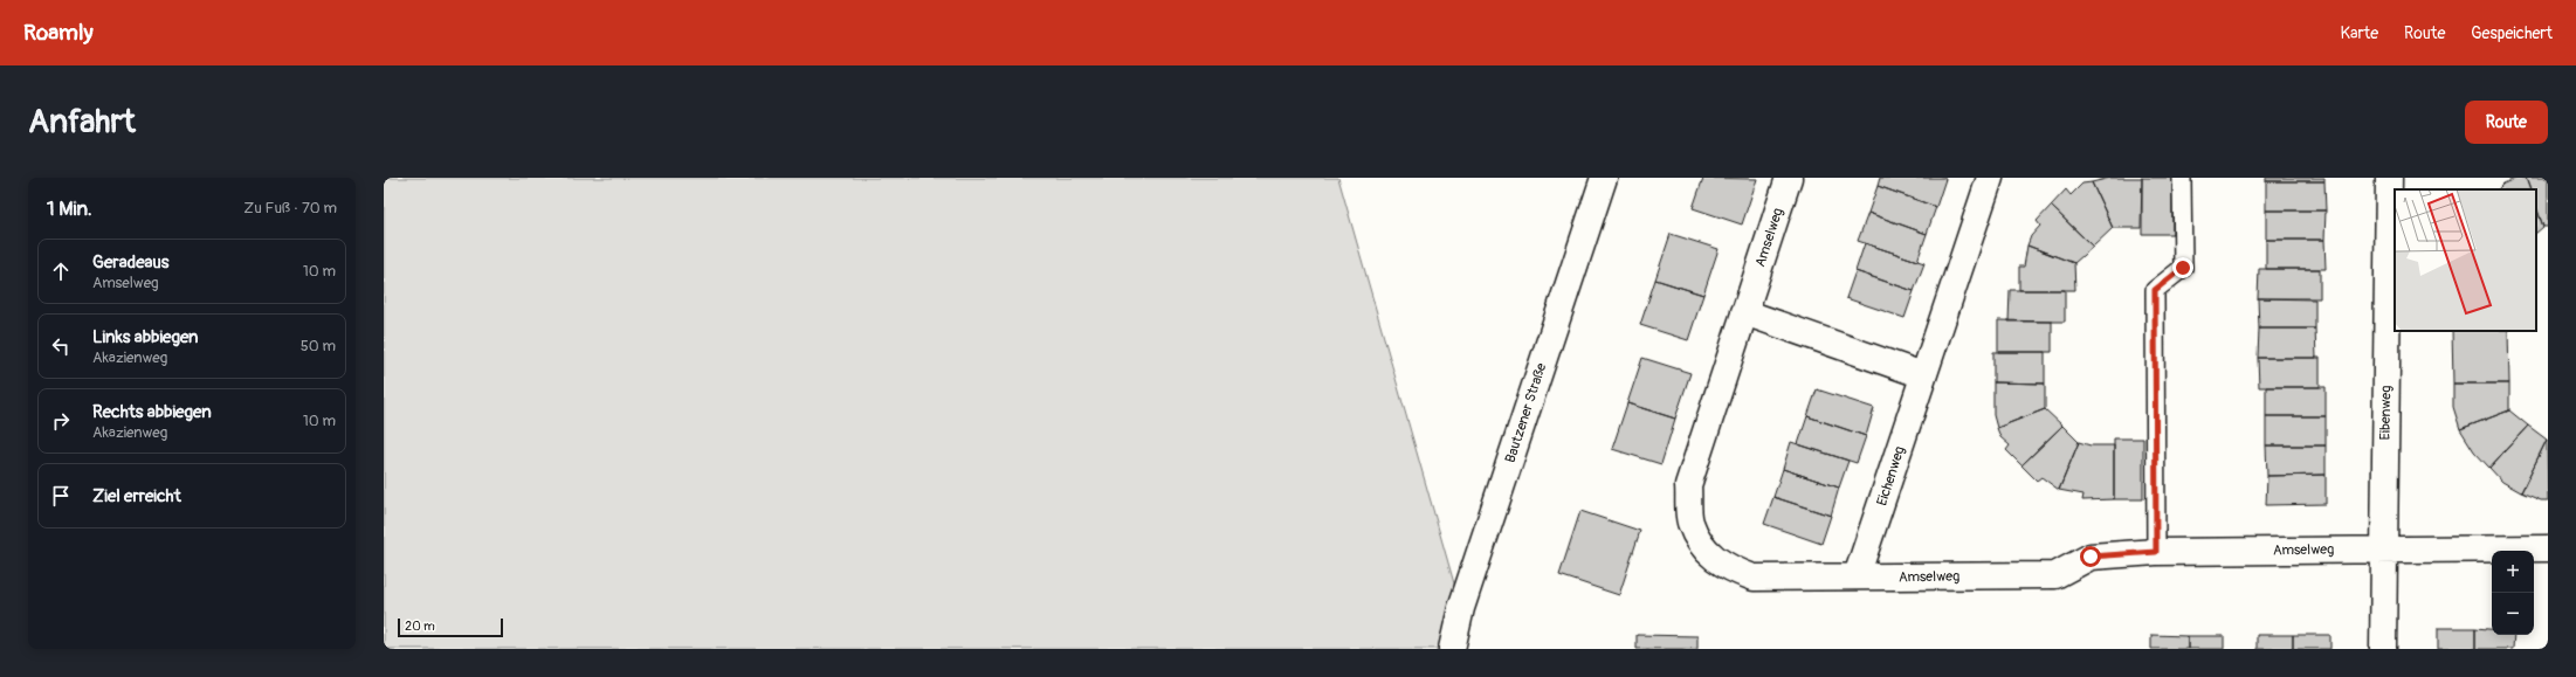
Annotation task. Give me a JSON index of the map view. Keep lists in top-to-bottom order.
{
  "streets": {
    "street": [
      "Amselweg",
      "Bautzener Straße",
      "Eibenweg",
      "Eichenweg"
    ]
  },
  "crossings": [
    ["Amselweg", "Eibenweg"],
    ["Amselweg", "Eichenweg"]
  ],
  "scale_bar": "20 m",
  "page": {
    "header": "Roamly",
    "nav": ["Karte", "Route", "Gespeichert"],
    "buttons": "Route",
    "title": "Anfahrt",
    "heading": ["1 Min.", "Zu Fuß · 70 m"],
    "list": [
      ["Geradeaus", "Amselweg", "10 m"],
      ["Links abbiegen", "Akazienweg", "50 m"],
      ["Rechts abbiegen", "Akazienweg", "10 m"],
      "Ziel erreicht"
    ],
    "map_buttons": ["+", "−"],
    "scale": "20 m"
  }
}
